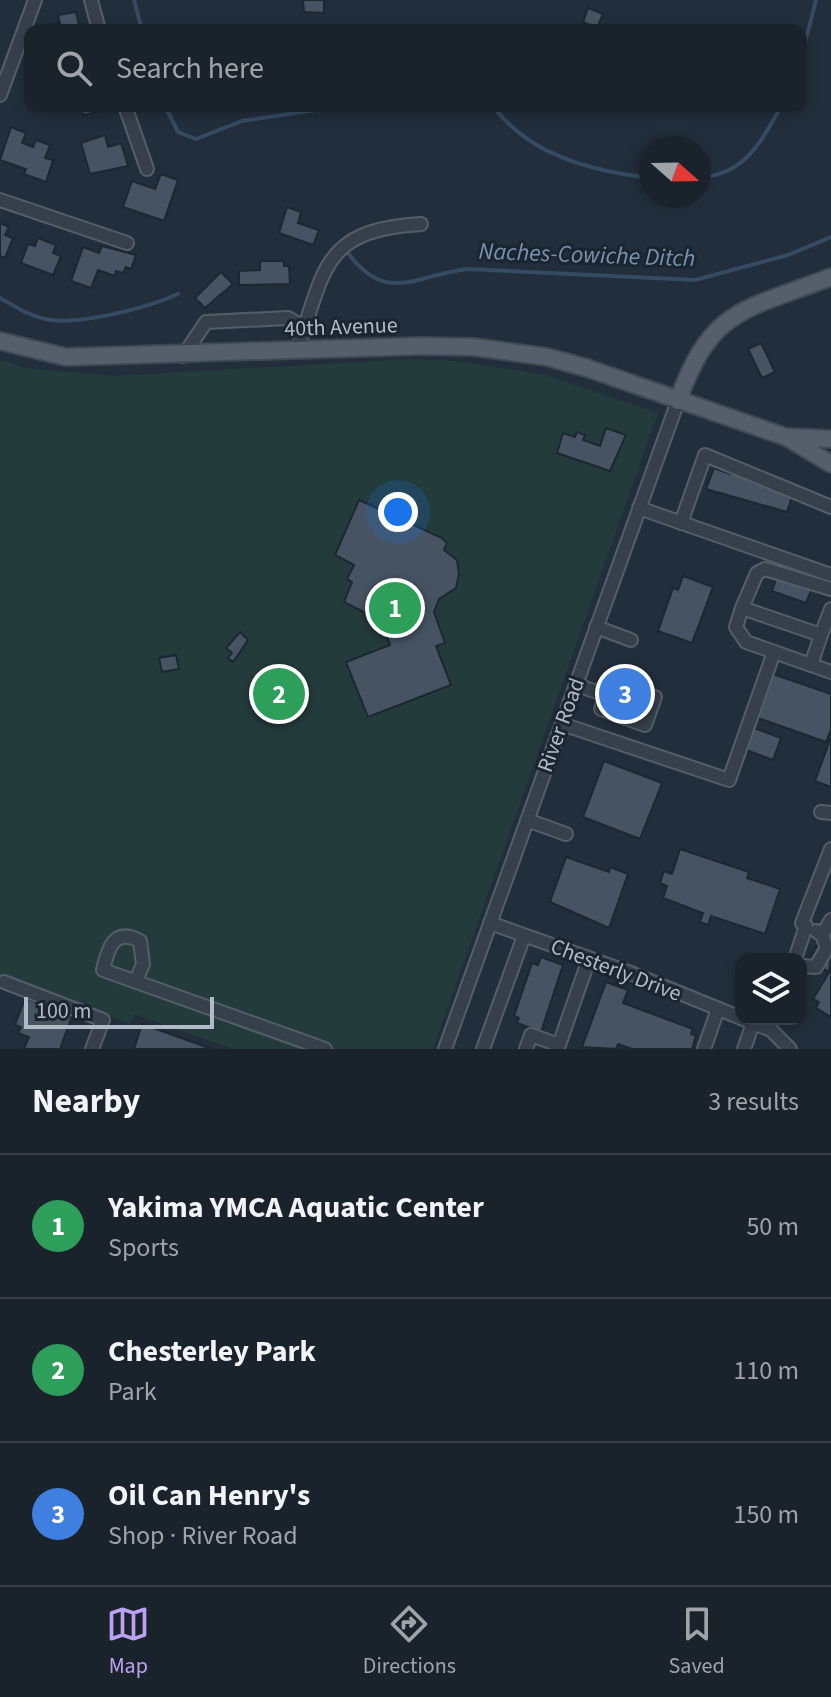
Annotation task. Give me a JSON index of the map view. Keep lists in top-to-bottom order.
{
  "streets": {
    "main road": ["40th Avenue"],
    "street": ["River Road", "Chesterly Drive"]
  },
  "crossings": [
    ["40th Avenue", "River Road"],
    ["River Road", "Chesterly Drive"]
  ],
  "water": ["Naches-Cowiche Ditch"],
  "scale_bar": "100 m",
  "north": "right",
  "page": {
    "search": "Search here",
    "pins": ["1", "2", "3"],
    "scale": "100 m",
    "heading": ["Nearby", "3 results"],
    "list": [
      {
        "mark": "1",
        "name": "Yakima YMCA Aquatic Center",
        "note": "Sports",
        "value": "50 m"
      },
      {
        "mark": "2",
        "name": "Chesterley Park",
        "note": "Park",
        "value": "110 m"
      },
      {
        "mark": "3",
        "name": "Oil Can Henry's",
        "note": "Shop · River Road",
        "value": "150 m"
      }
    ],
    "nav": ["Map", "Directions", "Saved"]
  }
}
